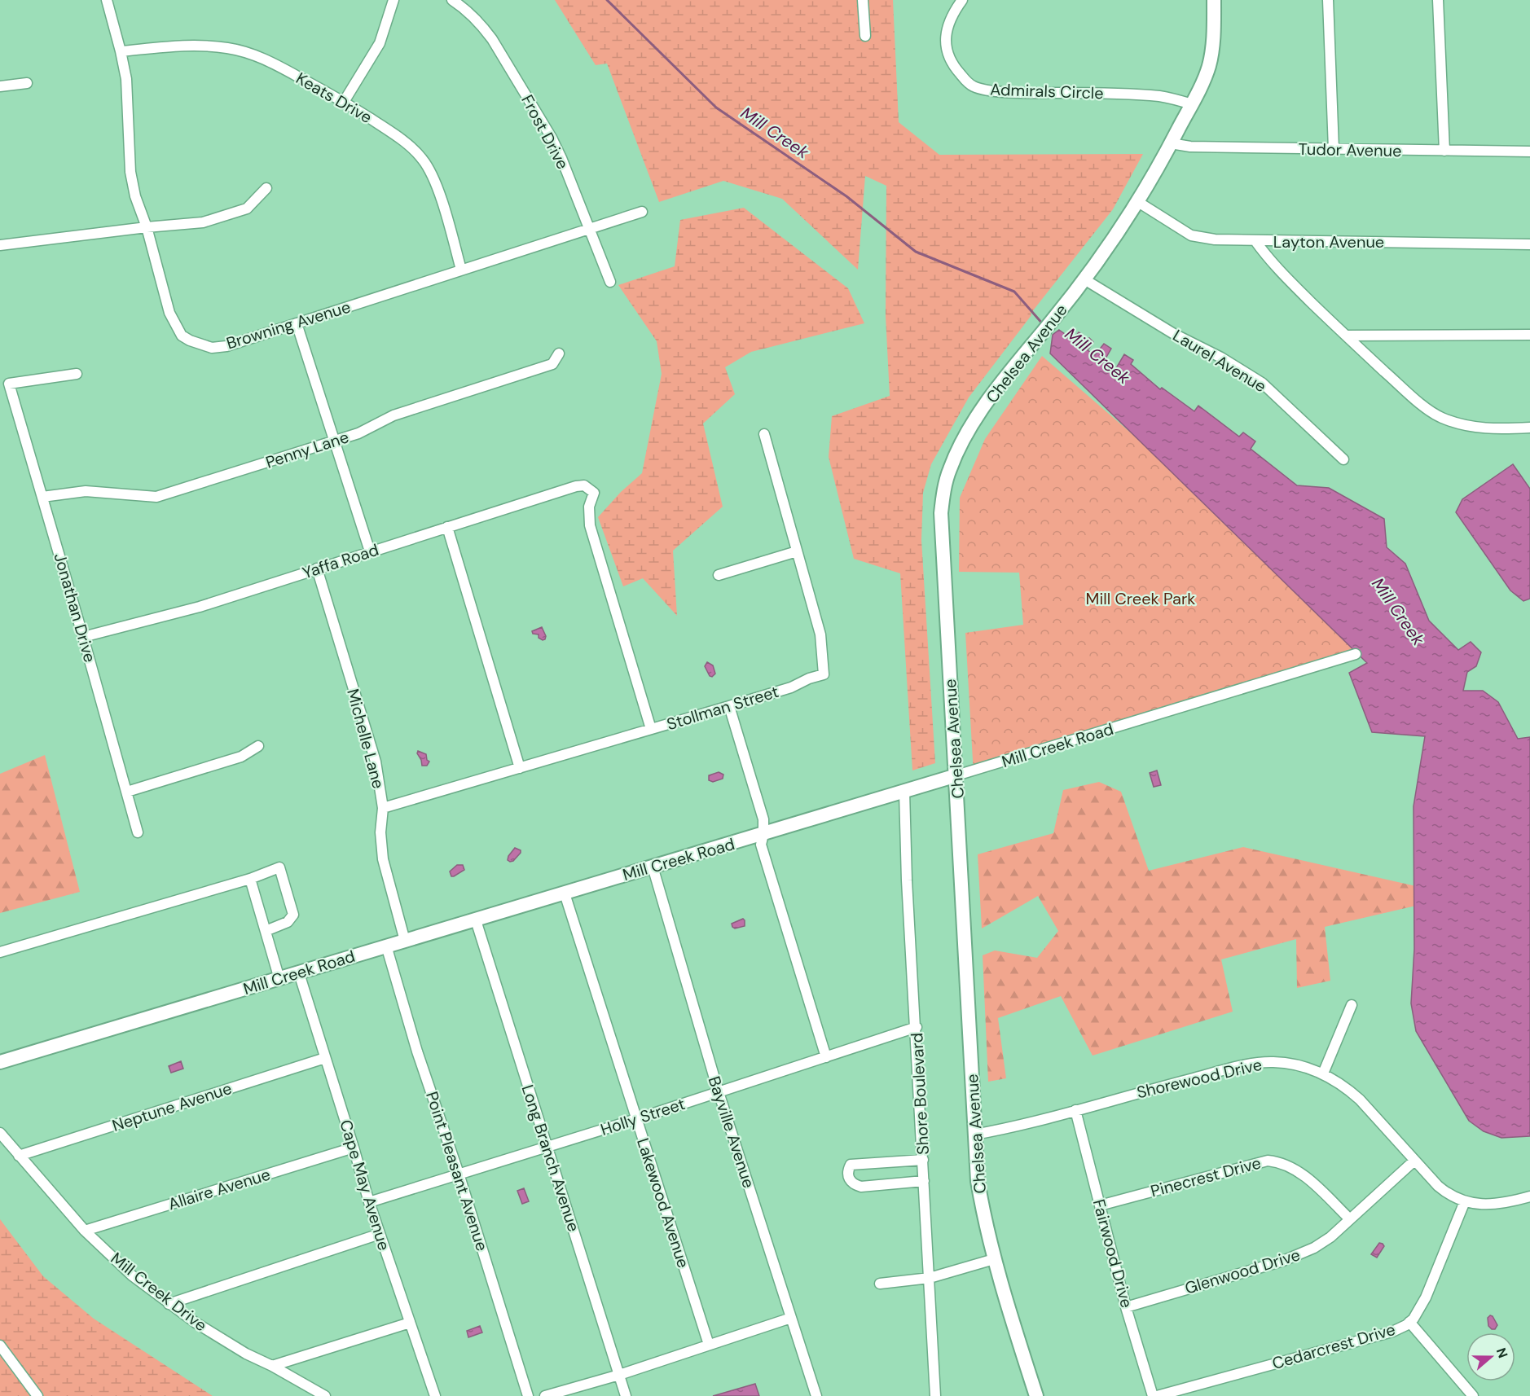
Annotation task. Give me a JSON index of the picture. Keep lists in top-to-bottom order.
{
  "streets": {
    "main road": ["Chelsea Avenue", "Mill Creek Road"],
    "street": [
      "Admirals Circle",
      "Keats Drive",
      "Frost Drive",
      "Tudor Avenue",
      "Layton Avenue",
      "Browning Avenue",
      "Laurel Avenue",
      "Penny Lane",
      "Yaffa Road",
      "Jonathan Drive",
      "Stollman Street",
      "Michelle Lane",
      "Shorewood Drive",
      "Shore Boulevard",
      "Neptune Avenue",
      "Holly Street",
      "Bayville Avenue",
      "Long Branch Avenue",
      "Point Pleasant Avenue",
      "Pinecrest Drive",
      "Cape May Avenue",
      "Allaire Avenue",
      "Lakewood Avenue",
      "Fairwood Drive",
      "Glenwood Drive",
      "Mill Creek Drive",
      "Cedarcrest Drive"
    ]
  },
  "crossings": [
    ["Admirals Circle", "Chelsea Avenue"],
    ["Keats Drive", "Browning Avenue"],
    ["Frost Drive", "Browning Avenue"],
    ["Tudor Avenue", "Chelsea Avenue"],
    ["Layton Avenue", "Chelsea Avenue"],
    ["Chelsea Avenue", "Laurel Avenue"],
    ["Chelsea Avenue", "Mill Creek Road"],
    ["Chelsea Avenue", "Shorewood Drive"],
    ["Penny Lane", "Jonathan Drive"],
    ["Yaffa Road", "Jonathan Drive"],
    ["Yaffa Road", "Stollman Street"],
    ["Yaffa Road", "Michelle Lane"],
    ["Stollman Street", "Michelle Lane"],
    ["Michelle Lane", "Mill Creek Road"],
    ["Mill Creek Road", "Shore Boulevard"],
    ["Mill Creek Road", "Bayville Avenue"],
    ["Mill Creek Road", "Long Branch Avenue"],
    ["Mill Creek Road", "Point Pleasant Avenue"],
    ["Mill Creek Road", "Cape May Avenue"],
    ["Mill Creek Road", "Lakewood Avenue"],
    ["Shorewood Drive", "Fairwood Drive"],
    ["Shorewood Drive", "Glenwood Drive"],
    ["Shorewood Drive", "Cedarcrest Drive"],
    ["Shore Boulevard", "Holly Street"],
    ["Neptune Avenue", "Cape May Avenue"],
    ["Neptune Avenue", "Mill Creek Drive"],
    ["Holly Street", "Bayville Avenue"],
    ["Holly Street", "Long Branch Avenue"],
    ["Holly Street", "Point Pleasant Avenue"],
    ["Holly Street", "Cape May Avenue"],
    ["Holly Street", "Lakewood Avenue"],
    ["Pinecrest Drive", "Fairwood Drive"],
    ["Pinecrest Drive", "Glenwood Drive"],
    ["Cape May Avenue", "Allaire Avenue"],
    ["Allaire Avenue", "Mill Creek Drive"],
    ["Fairwood Drive", "Glenwood Drive"]
  ],
  "water": ["Mill Creek"],
  "parks": ["Mill Creek Park"],
  "north": "right"
}
